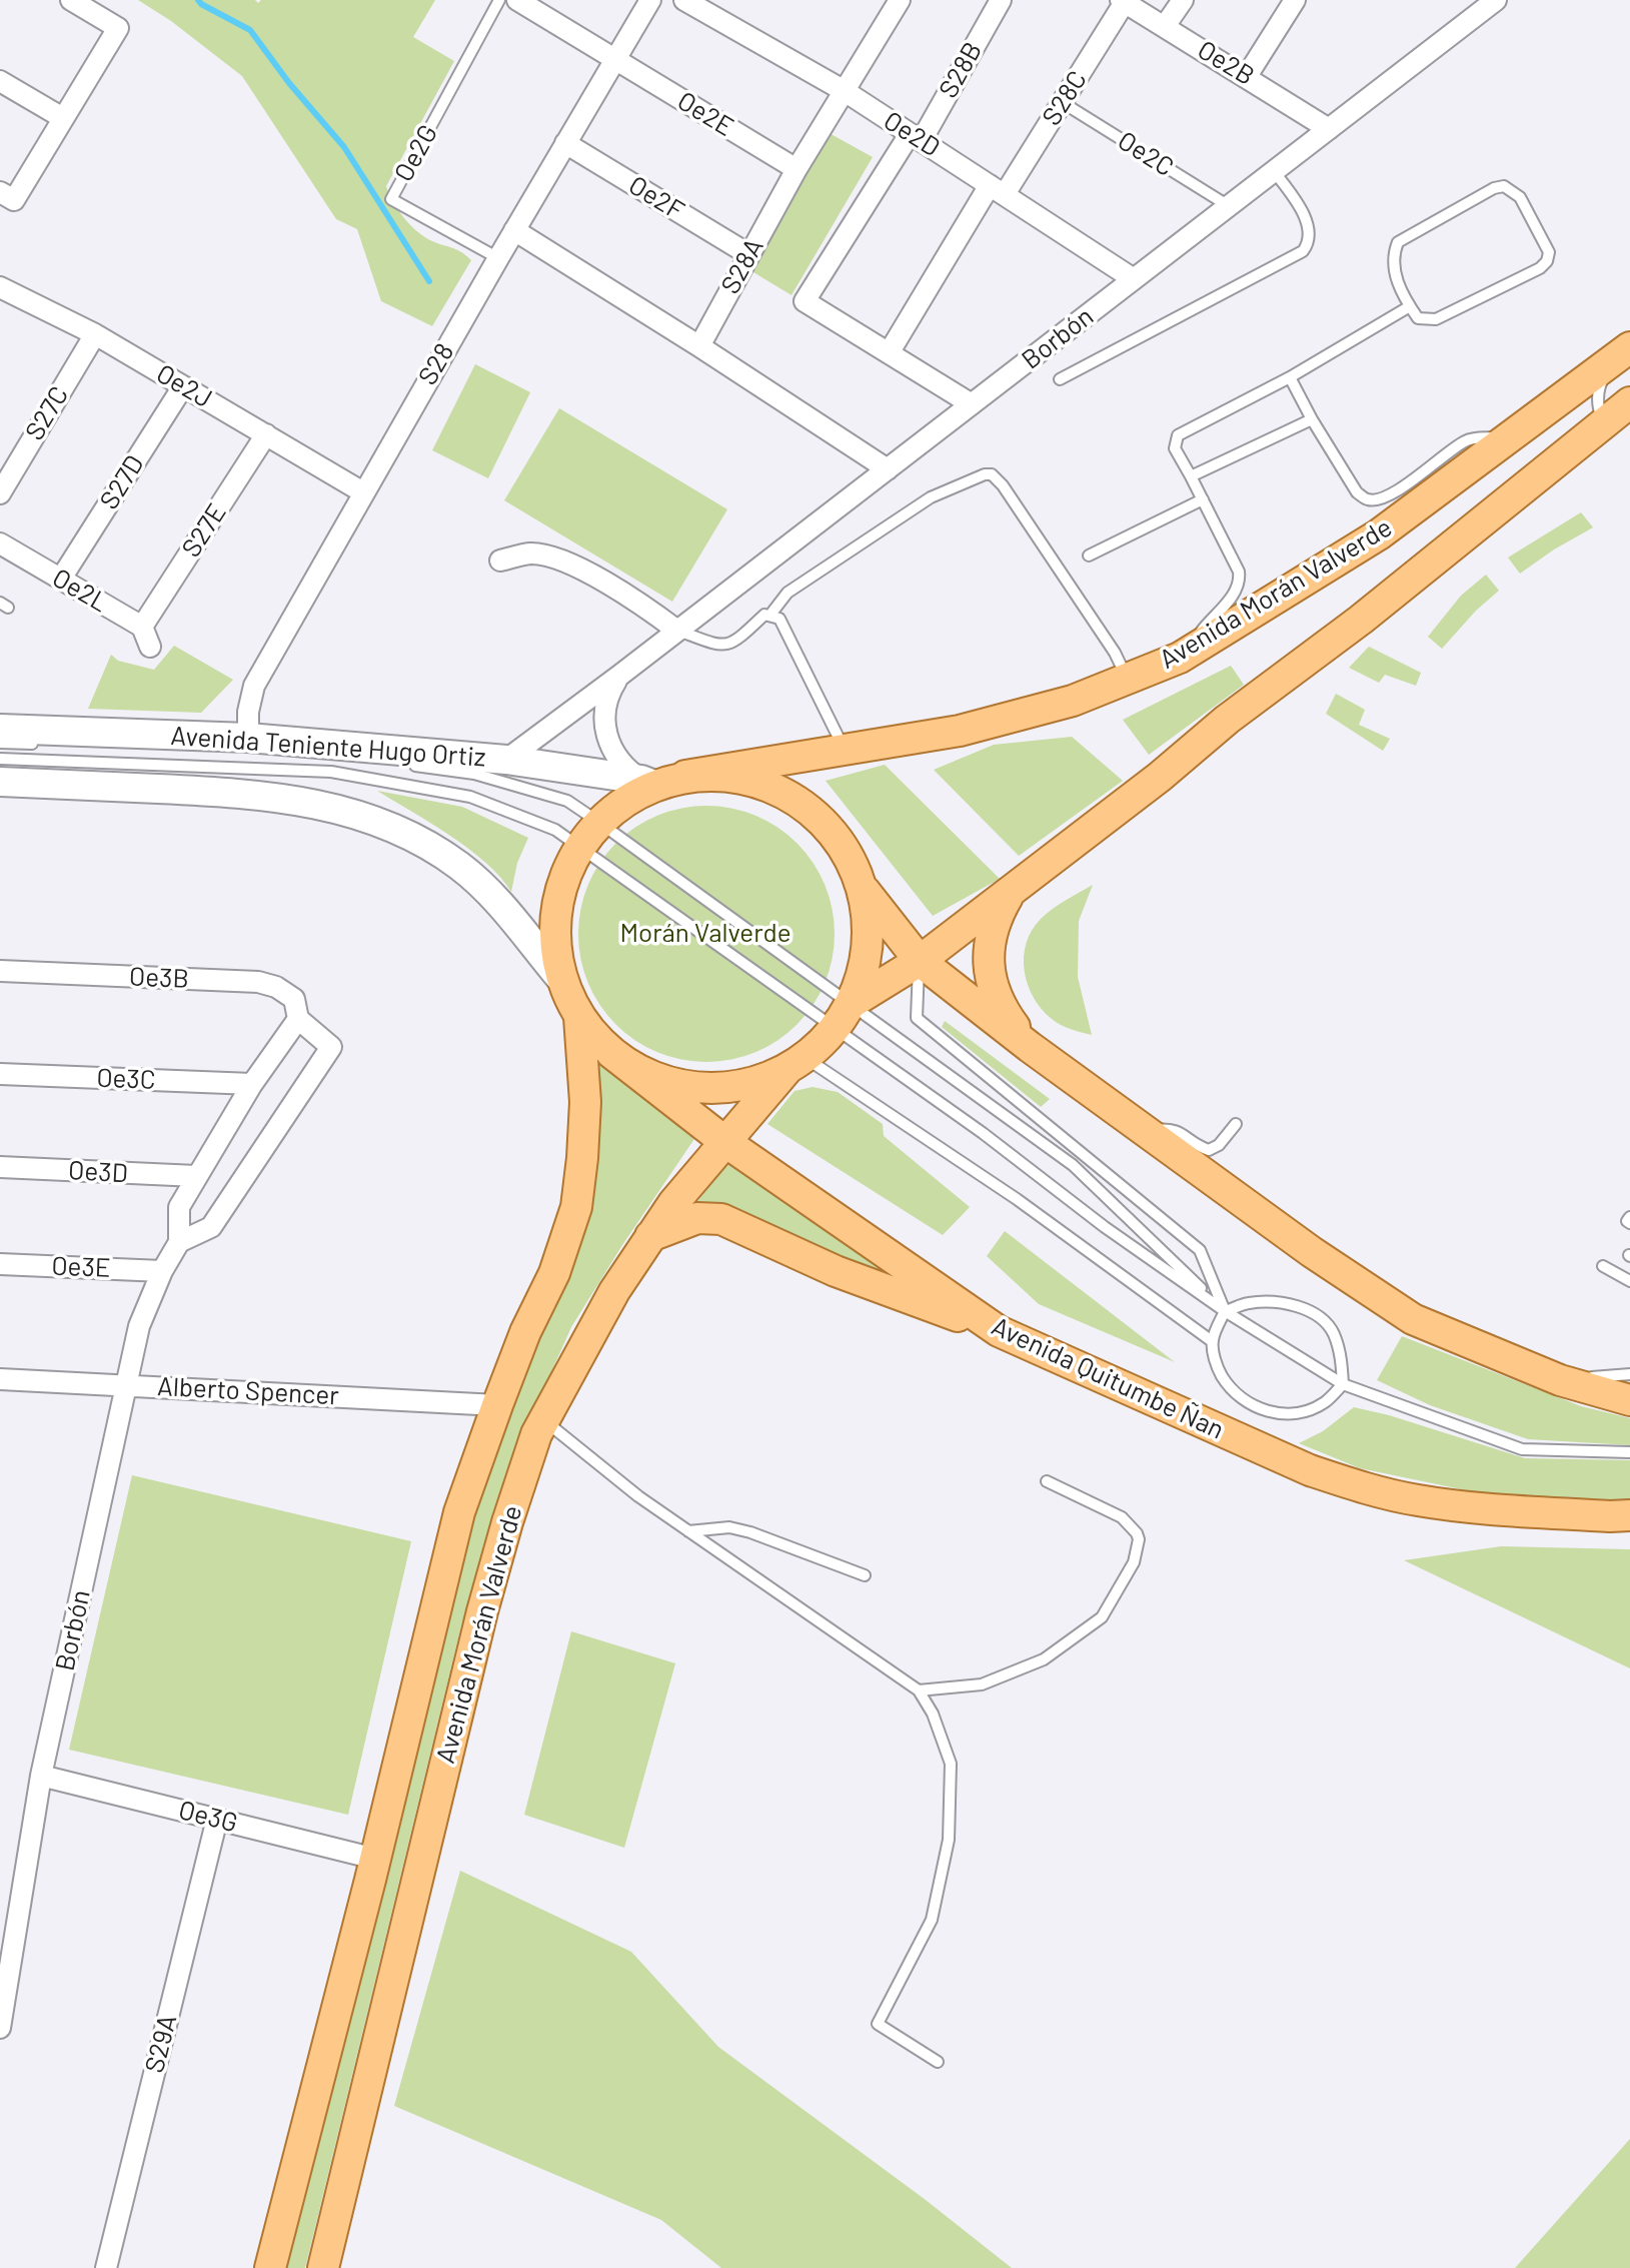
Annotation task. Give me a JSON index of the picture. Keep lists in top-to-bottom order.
{
  "streets": {
    "main road": ["Avenida Morán Valverde", "Avenida Teniente Hugo Ortiz", "Avenida Quitumbe Ñan"],
    "street": [
      "Oe2B",
      "S28B",
      "S28C",
      "Oe2E",
      "Oe2D",
      "Oe2F",
      "S28A",
      "Borbón",
      "S28",
      "Oe2J",
      "S27C",
      "S27D",
      "S27E",
      "Oe2L",
      "Oe3B",
      "Oe3C",
      "Oe3D",
      "Oe3E",
      "Alberto Spencer",
      "Oe3G",
      "S29A"
    ],
    "lane": ["Oe2G", "Oe2C"]
  },
  "crossings": [
    ["Oe2B", "S28C"],
    ["Oe2B", "Borbón"],
    ["S28B", "S28C"],
    ["S28B", "Oe2D"],
    ["S28C", "Oe2D"],
    ["S28C", "Oe2C"],
    ["Oe2E", "S28A"],
    ["Oe2E", "S28"],
    ["Oe2D", "S28A"],
    ["Oe2D", "Borbón"],
    ["Oe2G", "S28"],
    ["Oe2C", "Borbón"],
    ["Oe2F", "S28A"],
    ["Oe2F", "S28"],
    ["Borbón", "Avenida Teniente Hugo Ortiz"],
    ["Borbón", "Oe3B"],
    ["Borbón", "Oe3C"],
    ["Borbón", "Oe3D"],
    ["Borbón", "Oe3E"],
    ["Borbón", "Alberto Spencer"],
    ["Borbón", "Oe3G"],
    ["S28", "Oe2J"],
    ["S28", "Avenida Teniente Hugo Ortiz"],
    ["Oe2J", "S27C"],
    ["Oe2J", "S27D"],
    ["Oe2J", "S27E"],
    ["S27D", "Oe2L"],
    ["S27E", "Oe2L"],
    ["Avenida Morán Valverde", "Avenida Quitumbe Ñan"],
    ["Avenida Morán Valverde", "Alberto Spencer"],
    ["Avenida Morán Valverde", "Oe3G"],
    ["Oe3G", "S29A"]
  ],
  "parks": ["Morán Valverde"]
}
